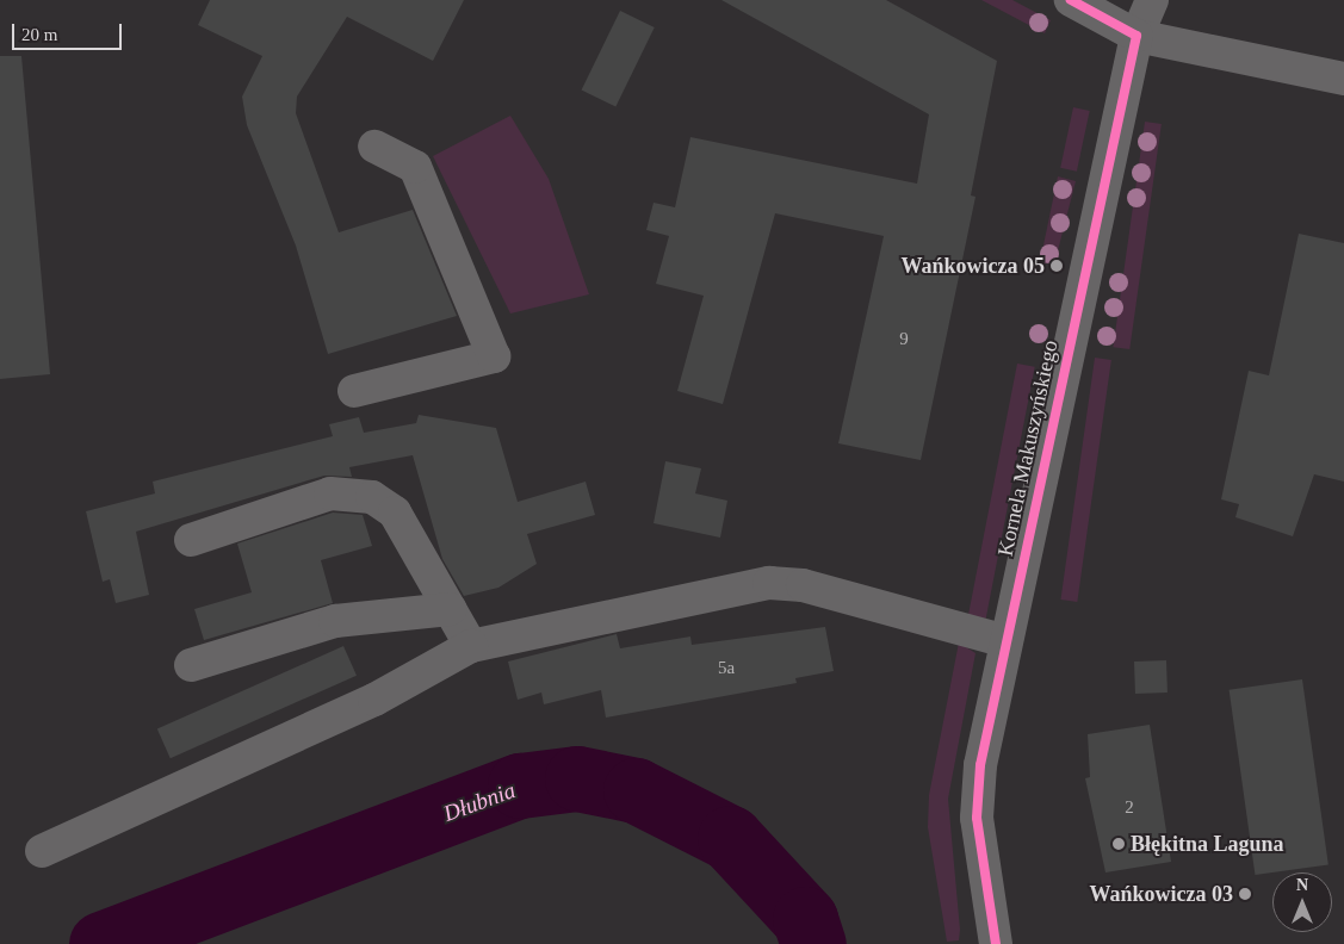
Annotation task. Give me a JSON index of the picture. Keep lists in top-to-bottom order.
{
  "streets": {
    "street": ["Kornela Makuszyńskiego"]
  },
  "water": ["Dłubnia"],
  "places": ["Wańkowicza 05", "Błękitna Laguna", "Wańkowicza 03"],
  "house_numbers": ["9", "5a", "2"],
  "scale_bar": "20 m",
  "north": "top"
}
